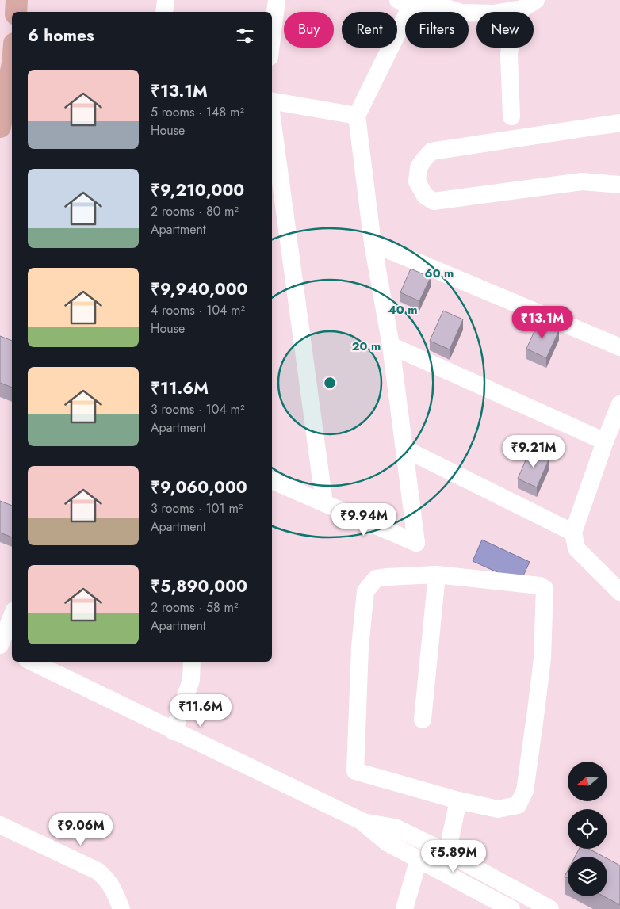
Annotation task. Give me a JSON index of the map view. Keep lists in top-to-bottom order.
{
  "north": "left",
  "page": {
    "chip": [
      "Buy",
      "Rent",
      "Filters",
      "New"
    ],
    "heading": "6 homes",
    "list": [
      {
        "name": "₹13.1M",
        "note": "5 rooms · 148 m² · House"
      },
      {
        "name": "₹9,210,000",
        "note": "2 rooms · 80 m² · Apartment"
      },
      {
        "name": "₹9,940,000",
        "note": "4 rooms · 104 m² · House"
      },
      {
        "name": "₹11.6M",
        "note": "3 rooms · 104 m² · Apartment"
      },
      {
        "name": "₹9,060,000",
        "note": "3 rooms · 101 m² · Apartment"
      },
      {
        "name": "₹5,890,000",
        "note": "2 rooms · 58 m² · Apartment"
      }
    ],
    "price": [
      "₹13.1M",
      "₹9.21M",
      "₹9.94M",
      "₹11.6M",
      "₹9.06M",
      "₹5.89M"
    ]
  },
  "rings": ["60 m", "40 m", "20 m"]
}
